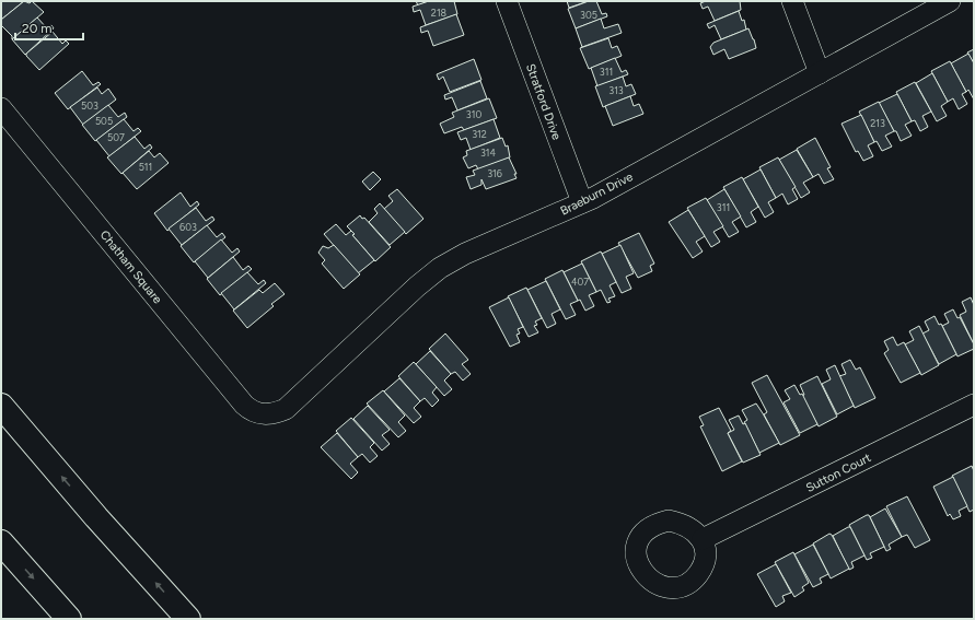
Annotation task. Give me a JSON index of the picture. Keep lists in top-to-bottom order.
{
  "streets": {
    "street": [
      "Stratford Drive",
      "Braeburn Drive",
      "Chatham Square",
      "Sutton Court"
    ]
  },
  "crossings": [
    ["Stratford Drive", "Braeburn Drive"],
    ["Braeburn Drive", "Chatham Square"]
  ],
  "house_numbers": [
    "218",
    "305",
    "311",
    "313",
    "503",
    "310",
    "505",
    "213",
    "312",
    "507",
    "314",
    "511",
    "316",
    "311",
    "603",
    "407"
  ],
  "scale_bar": "20 m"
}
